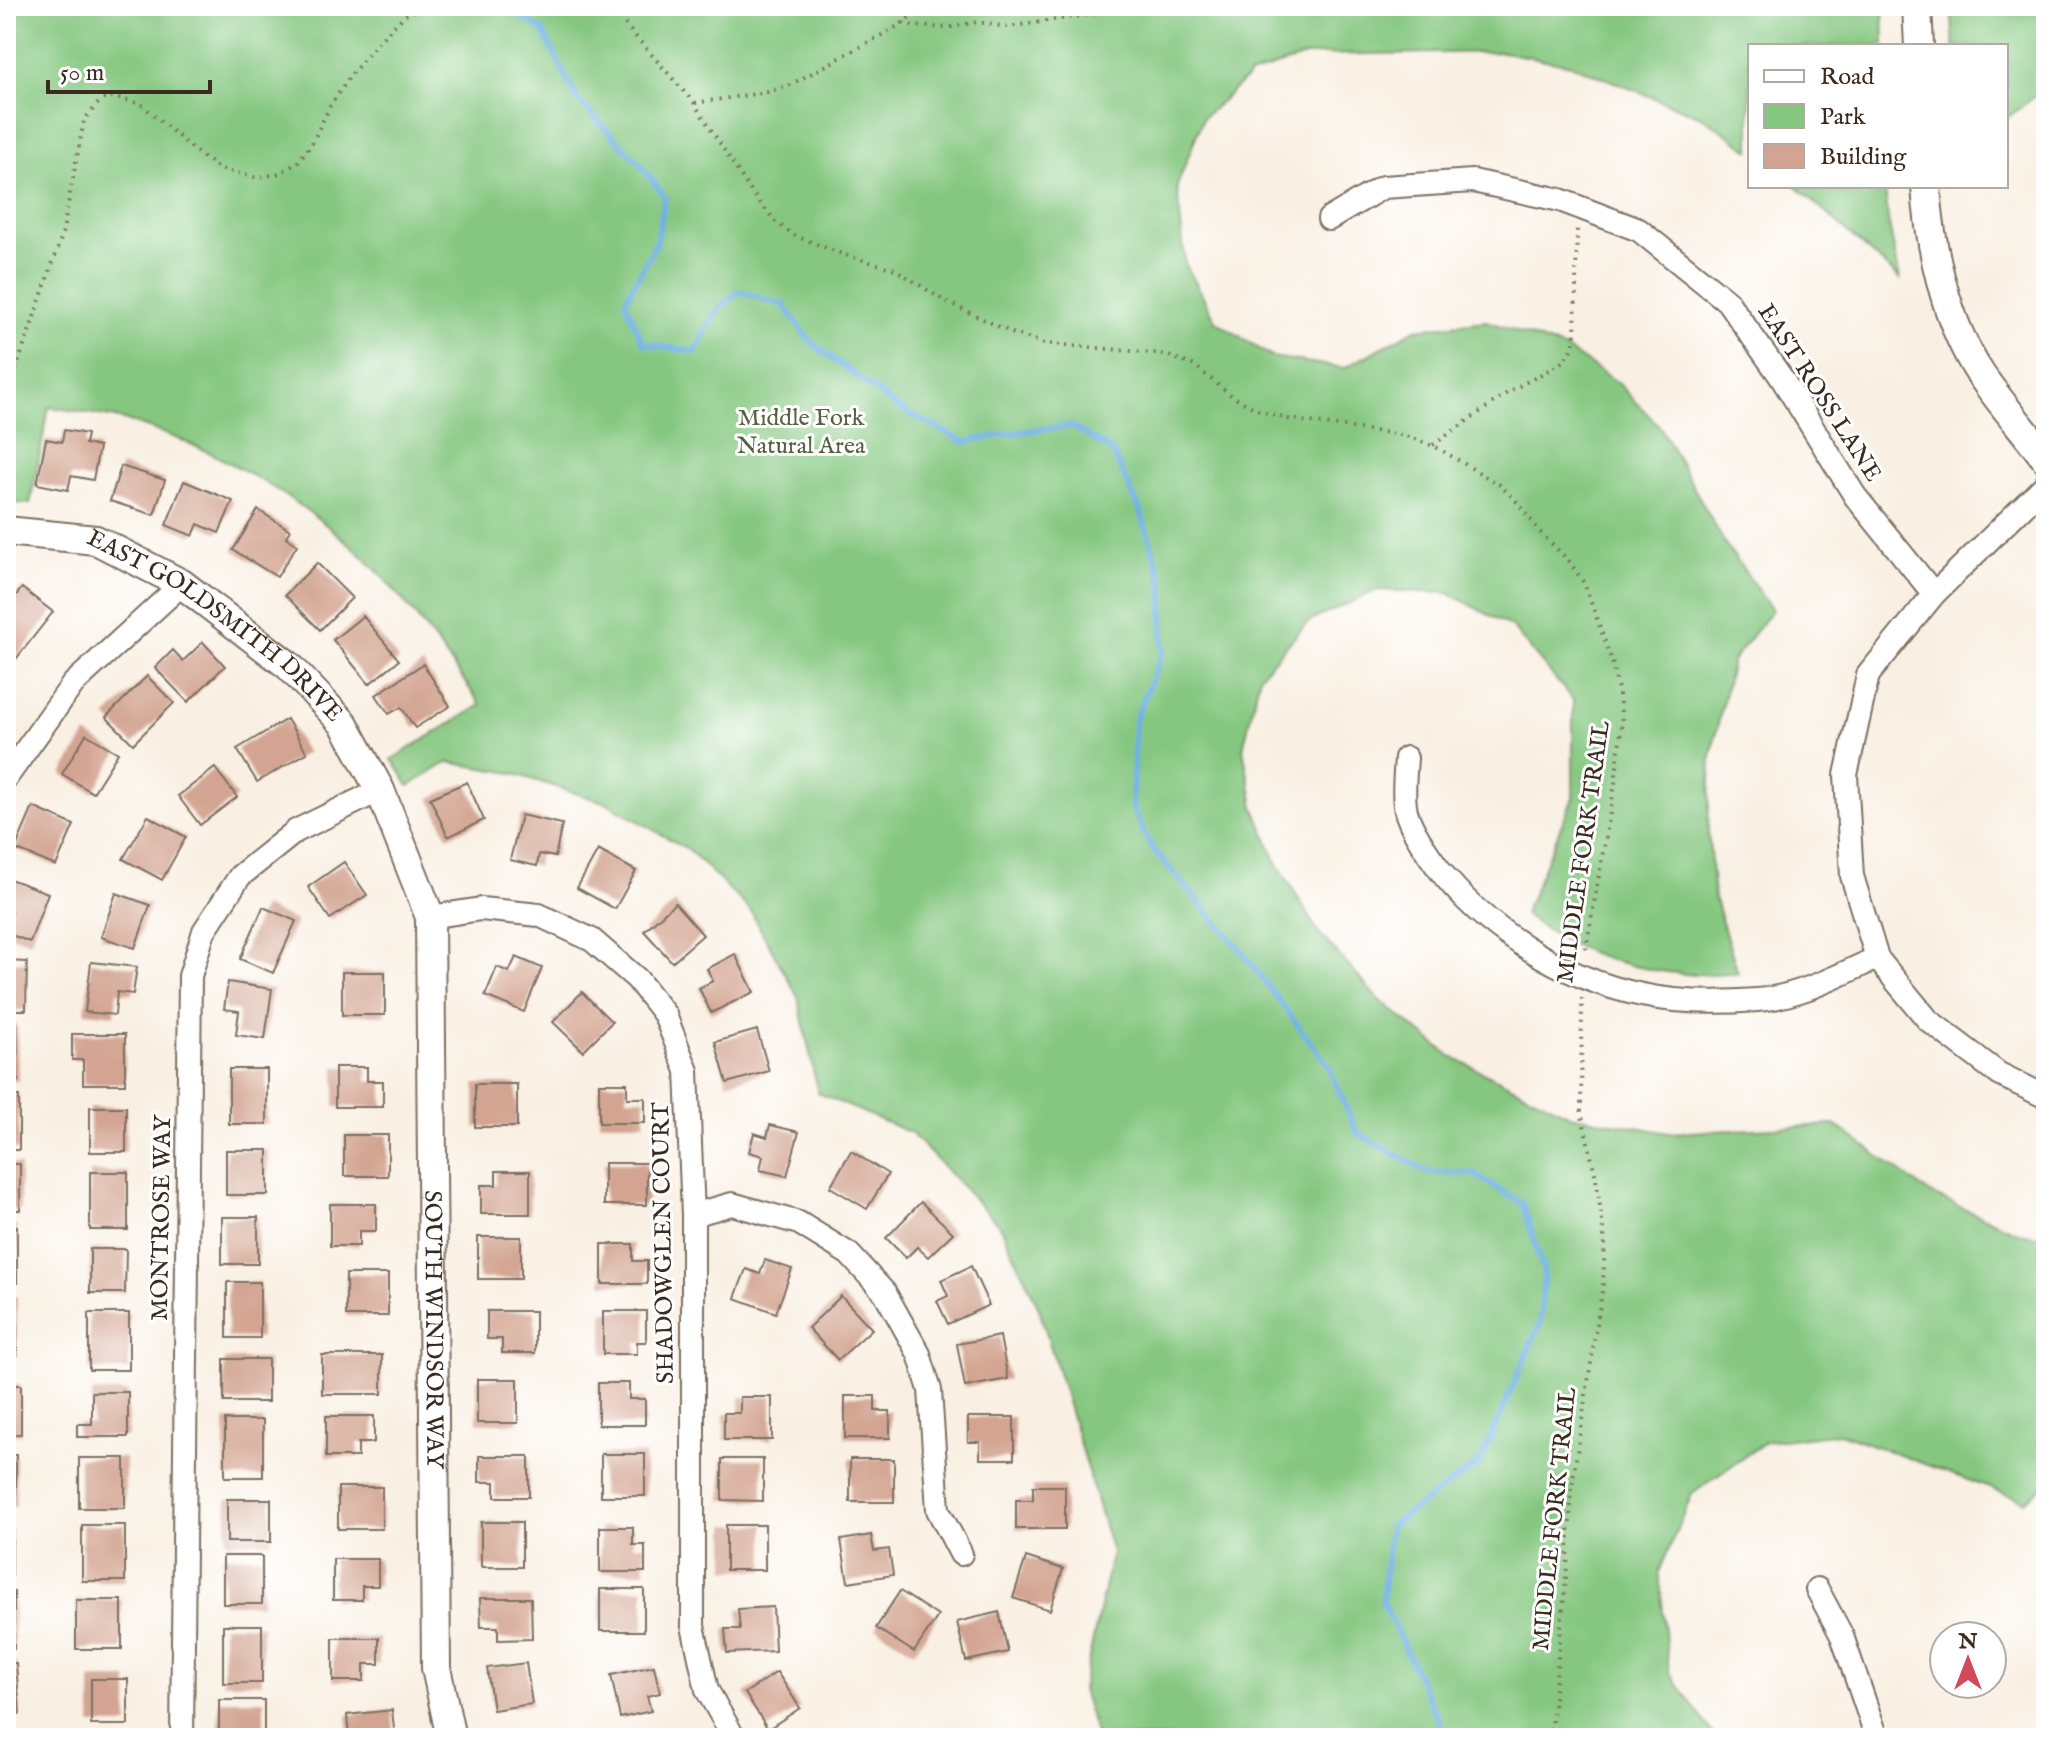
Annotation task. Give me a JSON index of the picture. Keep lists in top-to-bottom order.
{
  "streets": {
    "street": [
      "EAST ROSS LANE",
      "EAST GOLDSMITH DRIVE",
      "MONTROSE WAY",
      "SHADOWGLEN COURT",
      "SOUTH WINDSOR WAY"
    ],
    "path": ["MIDDLE FORK TRAIL"]
  },
  "crossings": [
    ["EAST GOLDSMITH DRIVE", "MONTROSE WAY"],
    ["EAST GOLDSMITH DRIVE", "SHADOWGLEN COURT"],
    ["EAST GOLDSMITH DRIVE", "SOUTH WINDSOR WAY"],
    ["SHADOWGLEN COURT", "SOUTH WINDSOR WAY"]
  ],
  "parks": ["Middle Fork Natural Area"],
  "legend": ["Road", "Park", "Building"],
  "scale_bar": "50 m",
  "north": "top"
}
